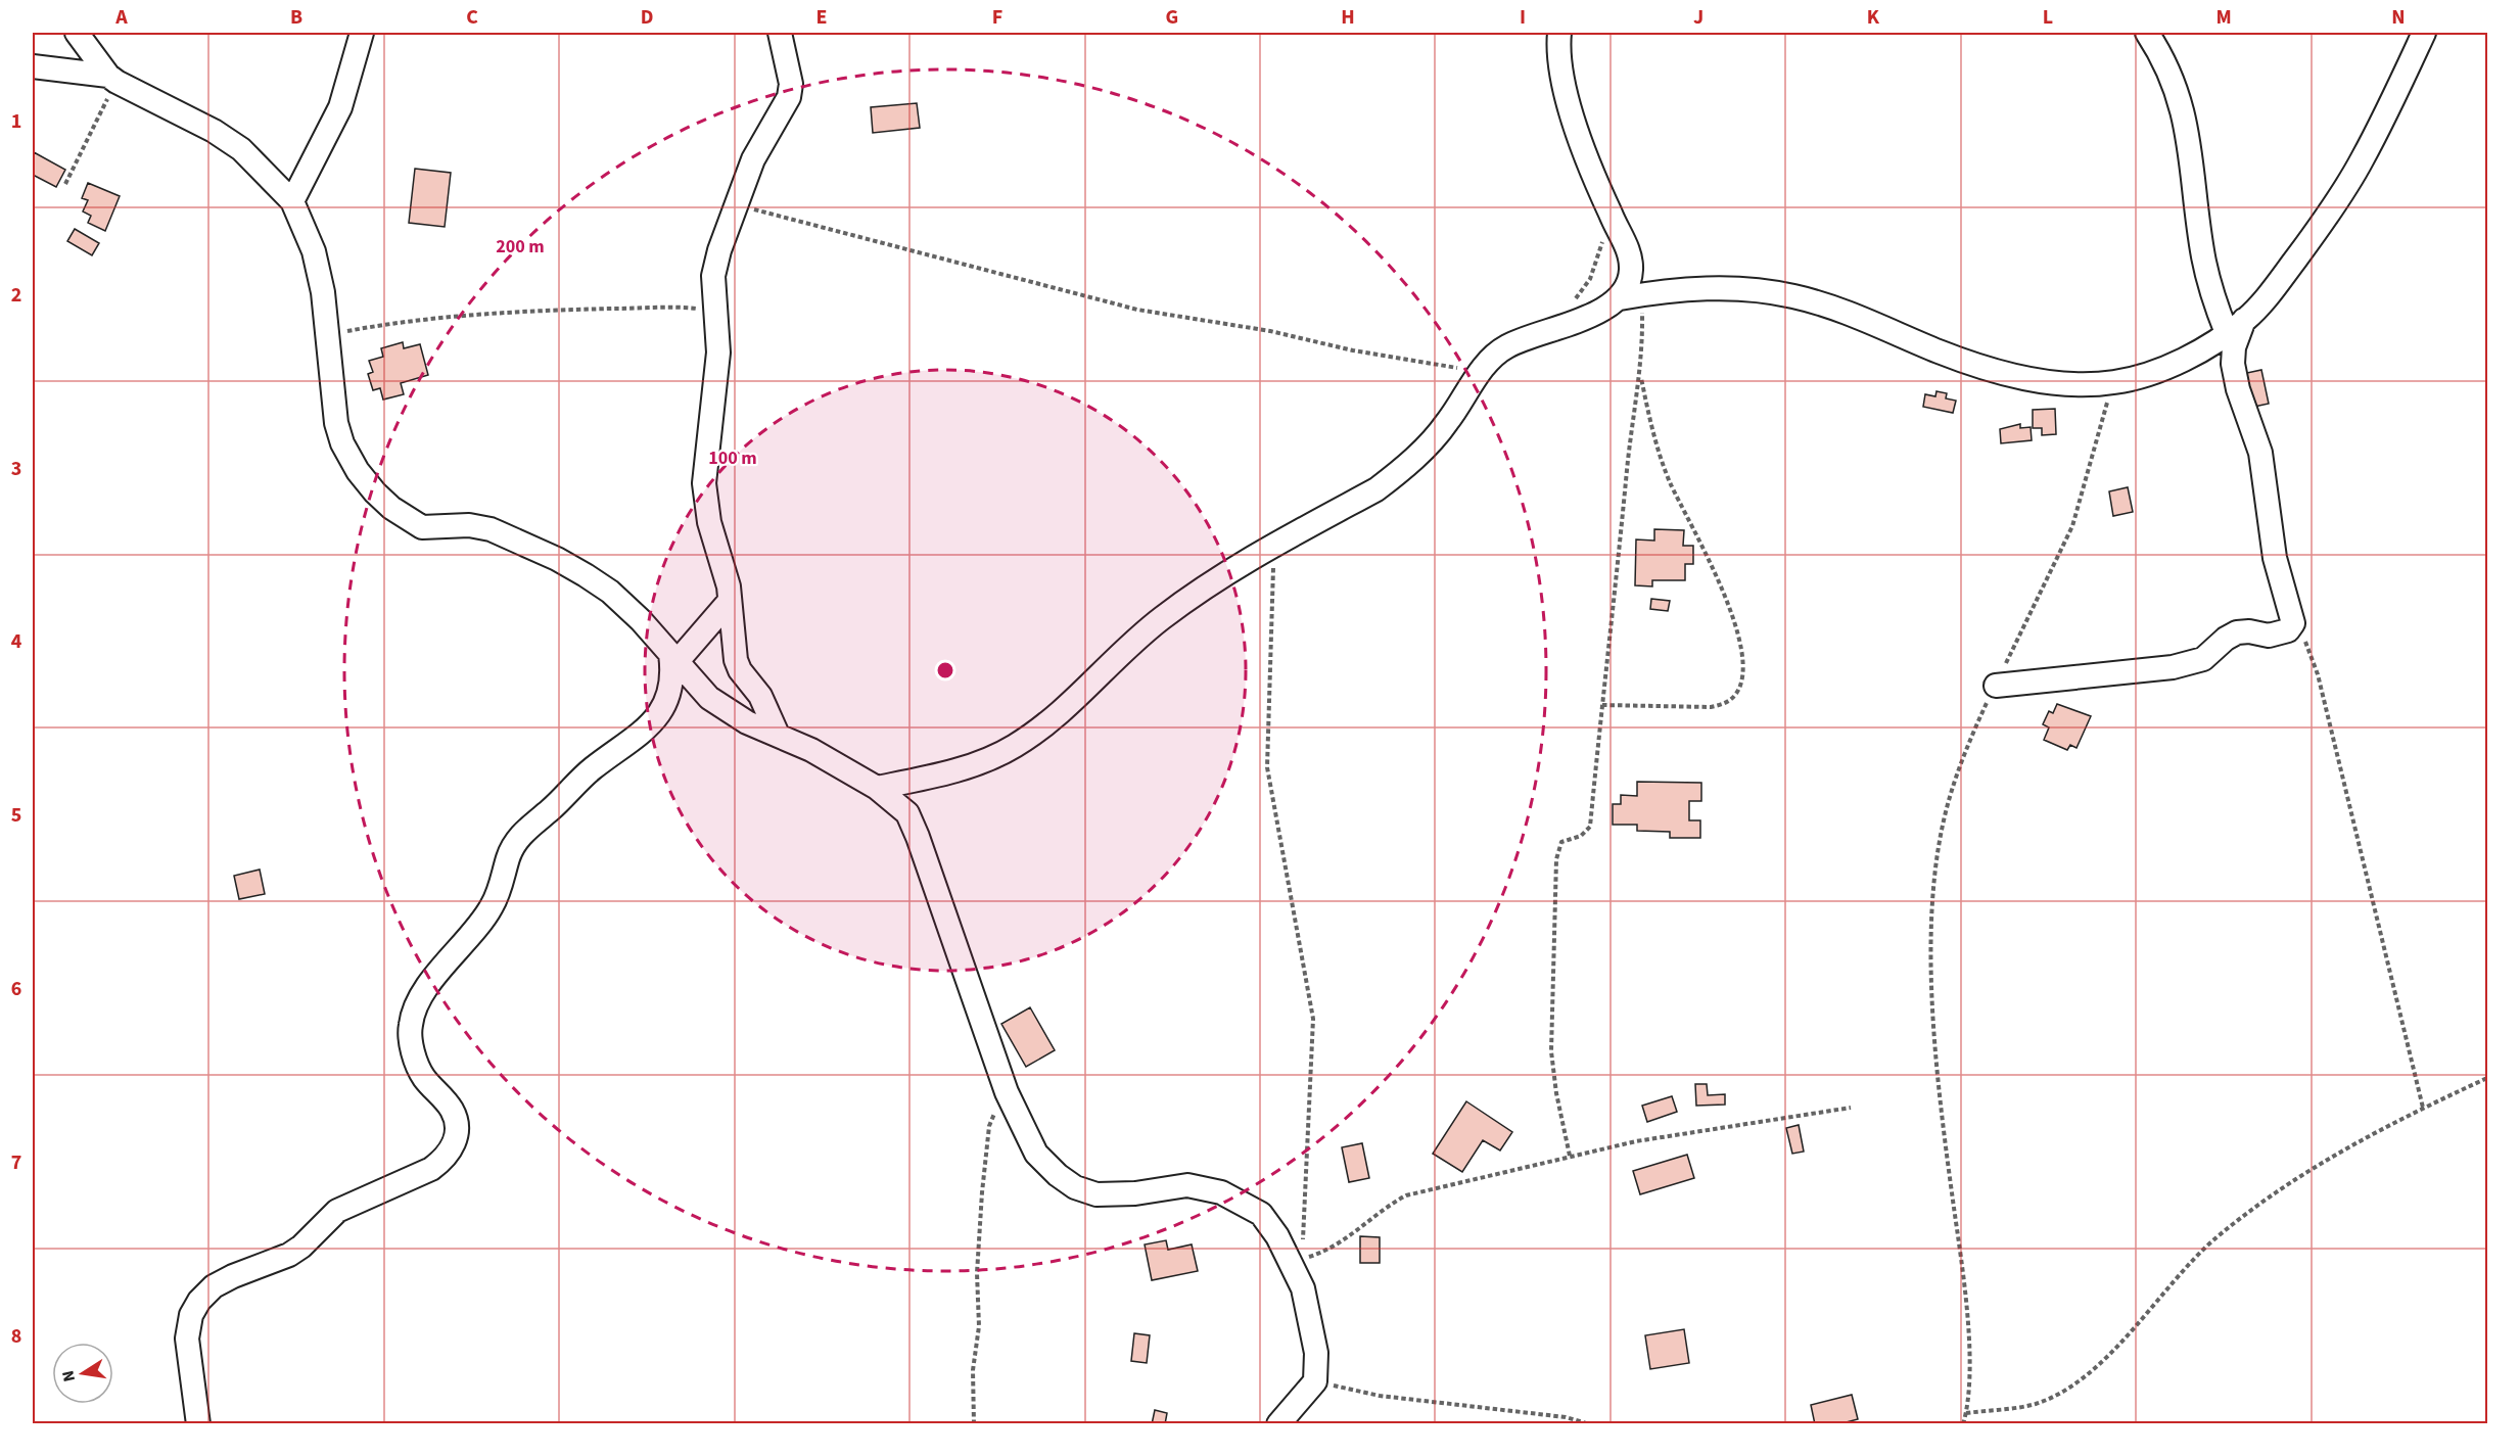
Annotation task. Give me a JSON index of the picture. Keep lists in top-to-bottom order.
{
  "north": "left",
  "grid": {
    "columns": [
      "A",
      "B",
      "C",
      "D",
      "E",
      "F",
      "G",
      "H",
      "I",
      "J",
      "K",
      "L",
      "M",
      "N"
    ],
    "rows": [
      "1",
      "2",
      "3",
      "4",
      "5",
      "6",
      "7",
      "8"
    ]
  },
  "rings": ["200 m", "100 m"]
}
